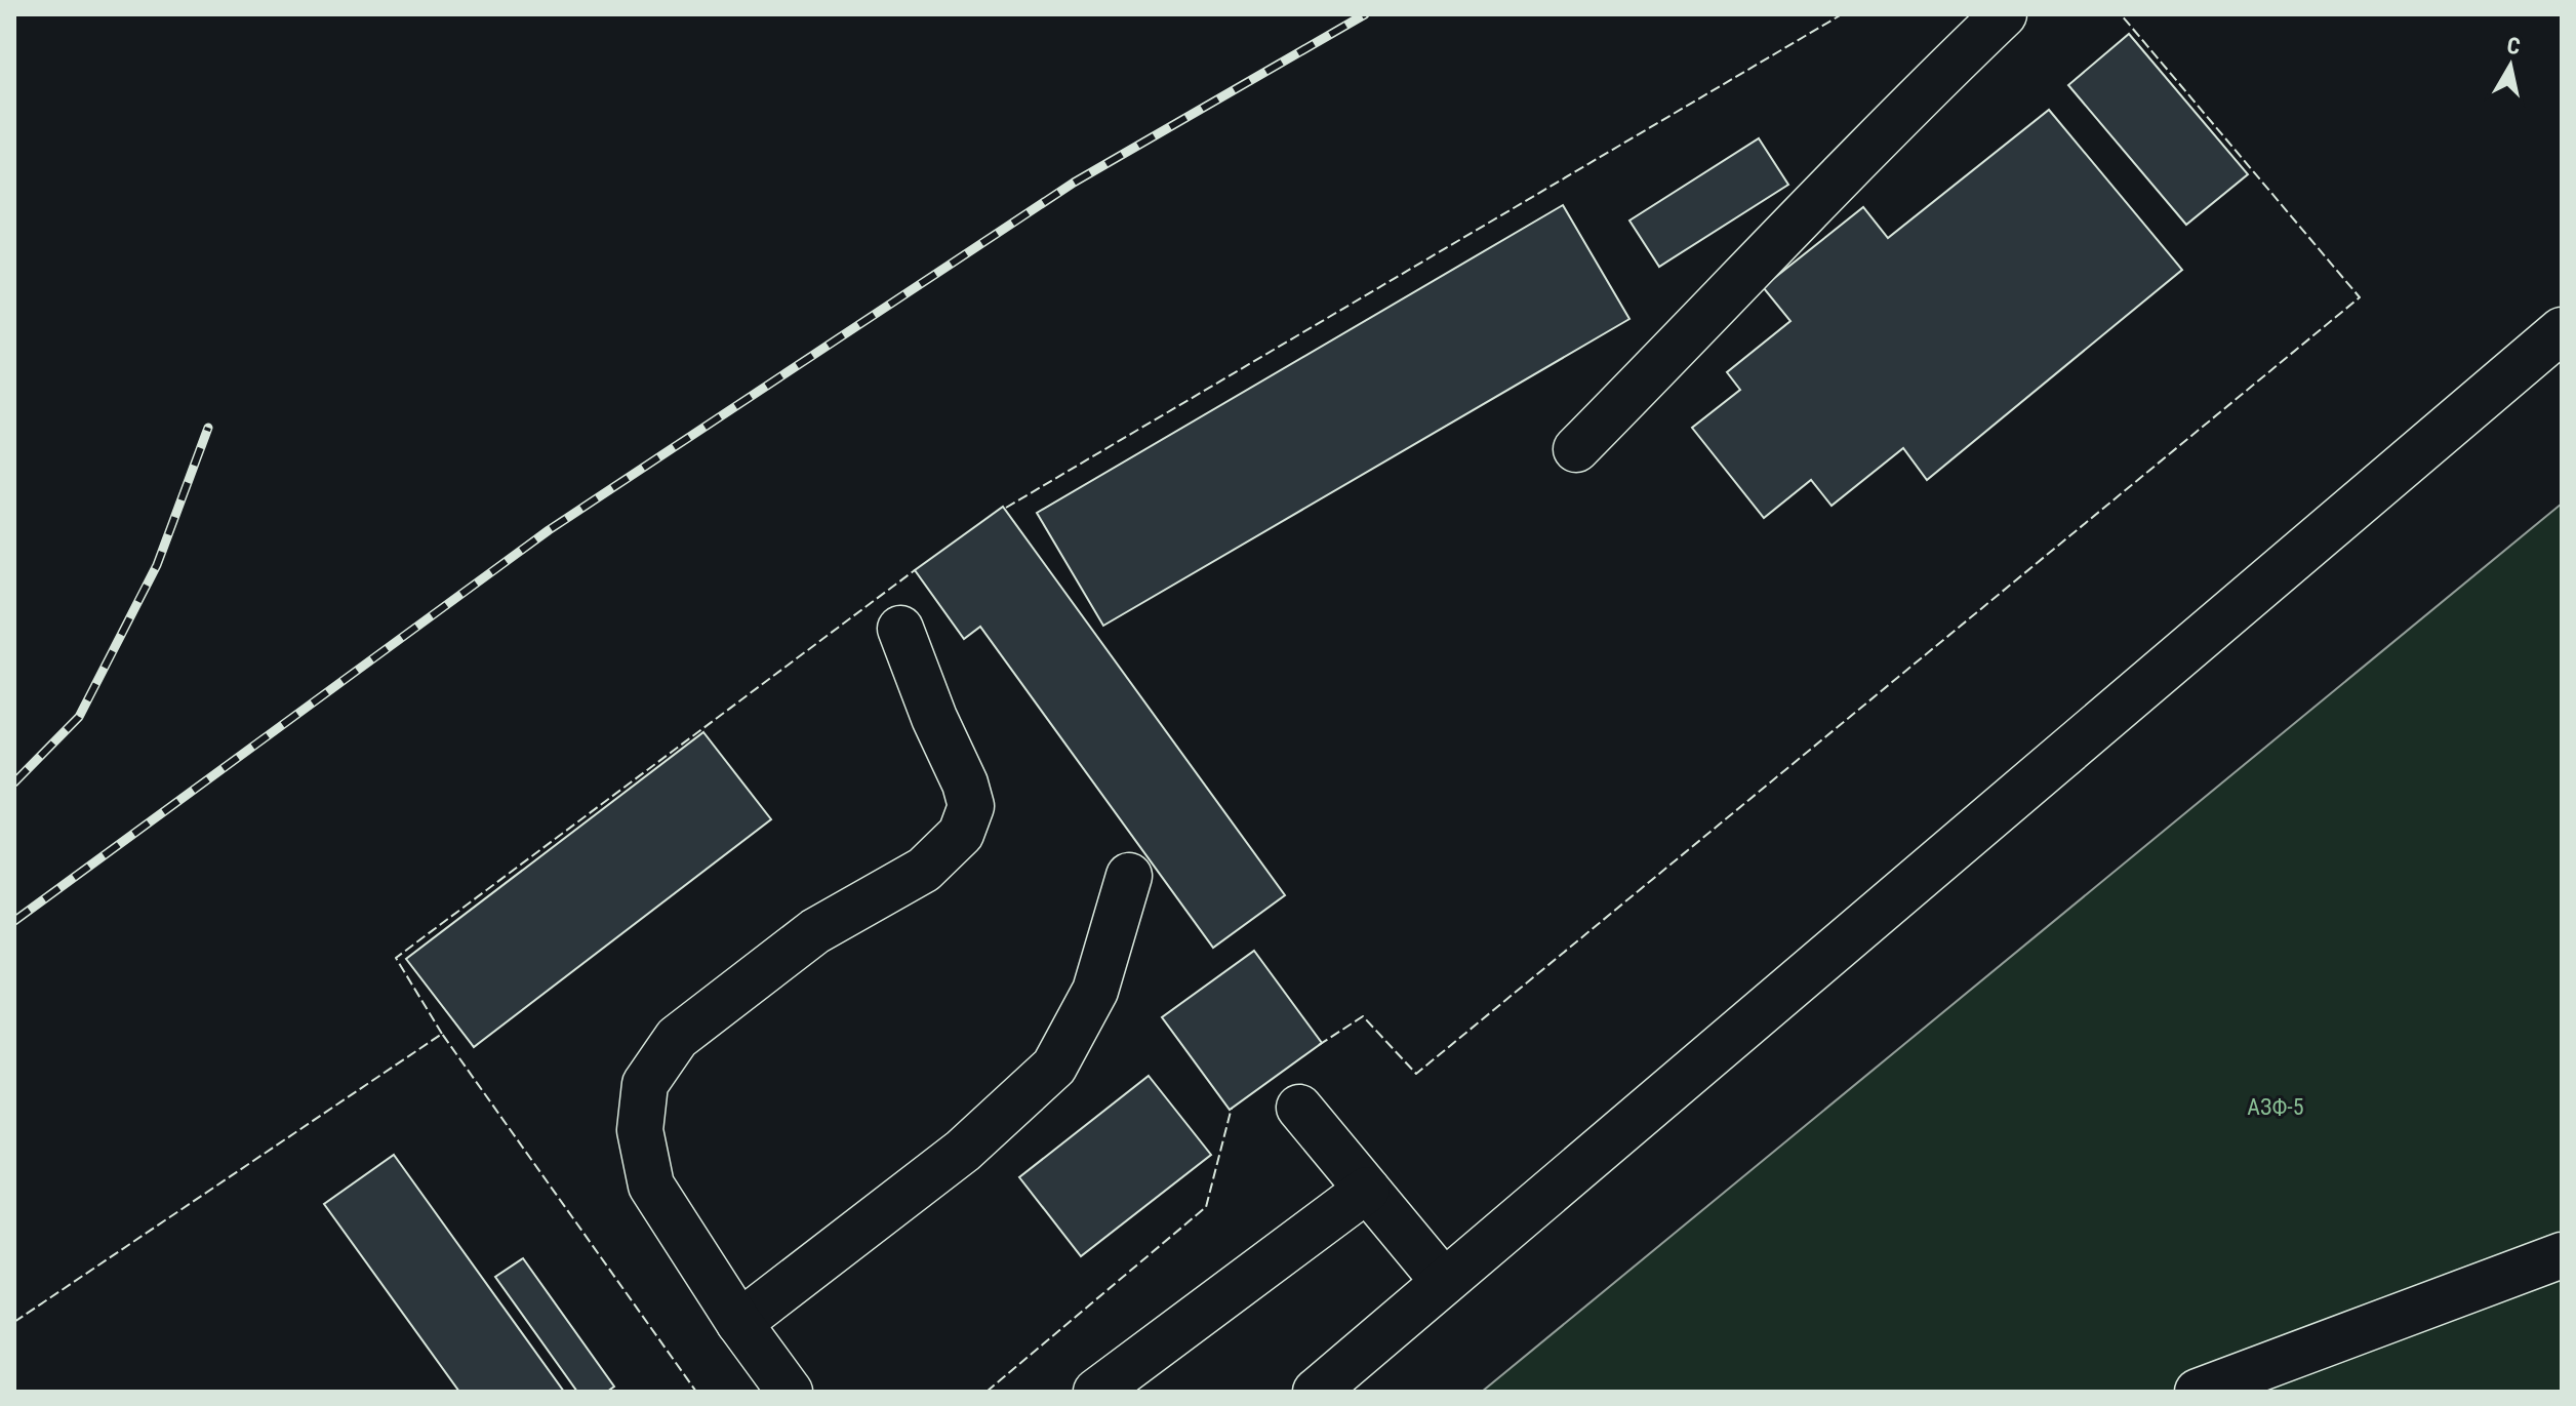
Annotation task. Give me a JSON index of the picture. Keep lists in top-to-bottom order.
{
  "parks": ["АЗФ-5"],
  "north": "top"
}
